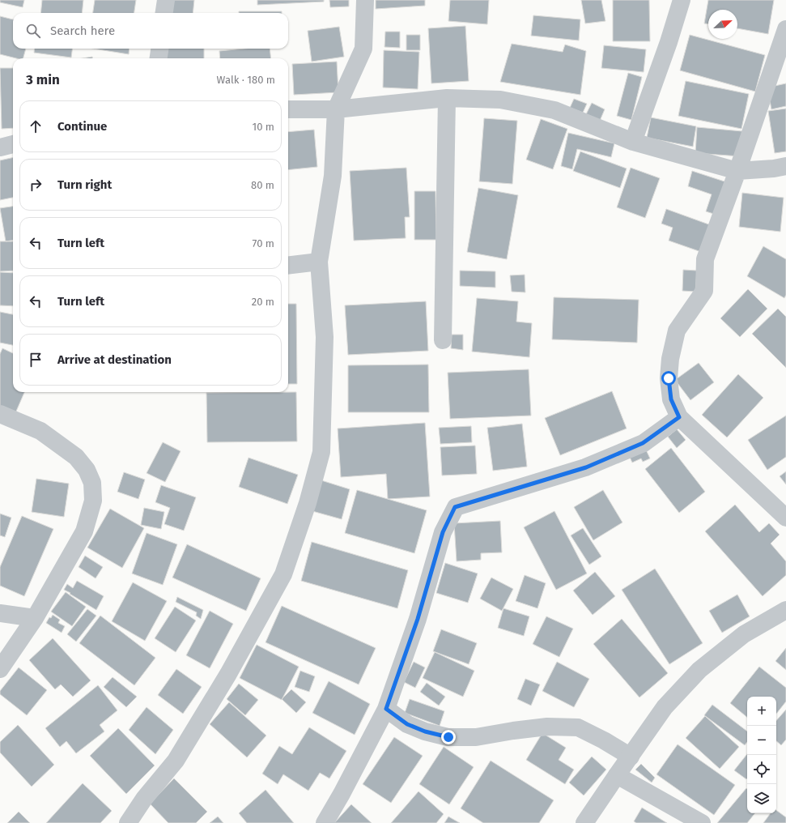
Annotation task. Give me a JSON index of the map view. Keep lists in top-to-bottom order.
{
  "north": "top right",
  "page": {
    "search": "Search here",
    "heading": ["3 min", "Walk · 180 m"],
    "list": [
      ["Continue", "10 m"],
      ["Turn right", "80 m"],
      ["Turn left", "70 m"],
      ["Turn left", "20 m"],
      "Arrive at destination"
    ],
    "map_buttons": ["+", "−"]
  }
}
